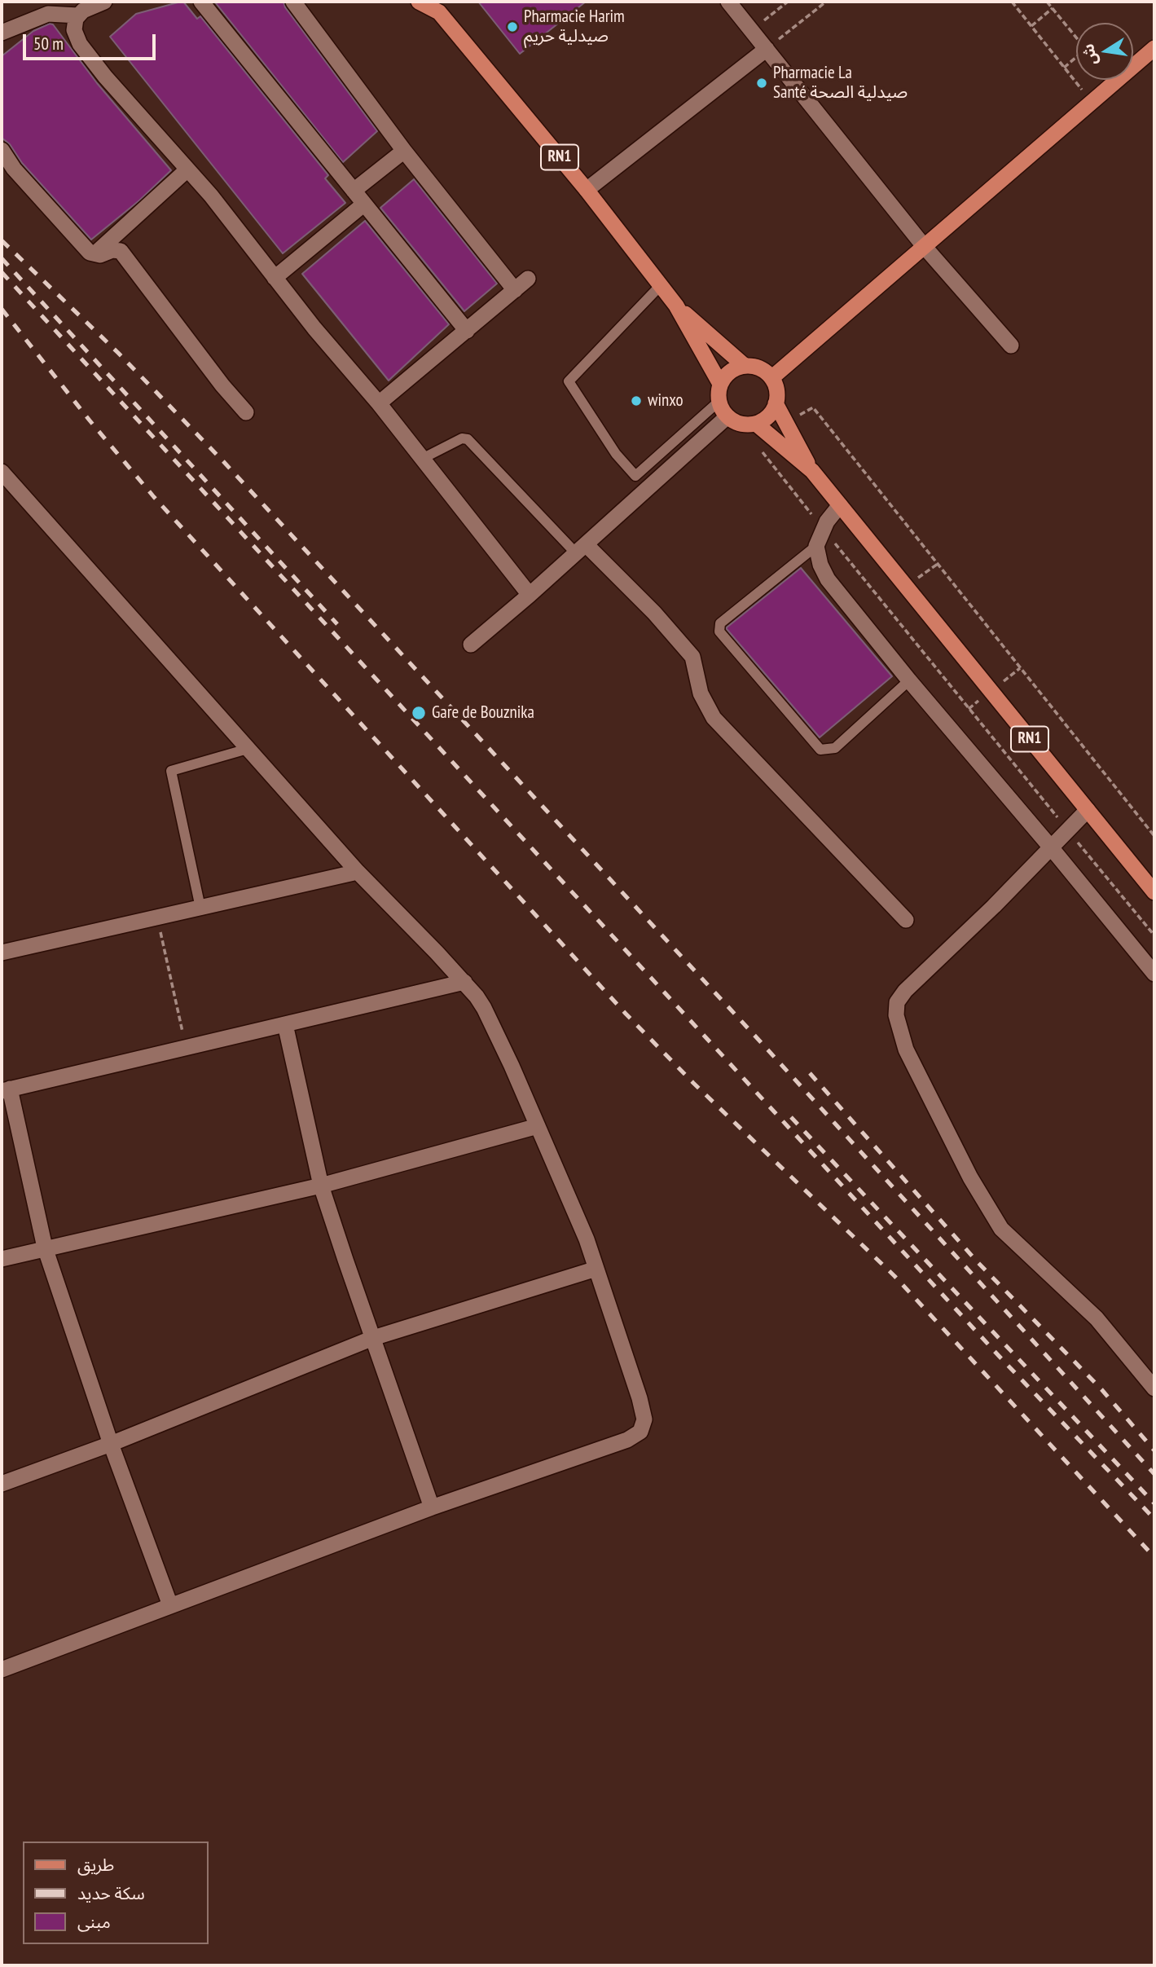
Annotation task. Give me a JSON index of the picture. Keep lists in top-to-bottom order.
{
  "streets": {
    "main road": ["RN1"]
  },
  "places": [
    "Pharmacie Harim صيدلية حريم",
    "Pharmacie La Santé صيدلية الصحة",
    "winxo",
    "Gare de Bouznika"
  ],
  "legend": ["طريق", "سكة حديد", "مبنى"],
  "scale_bar": "50 m",
  "north": "left"
}
